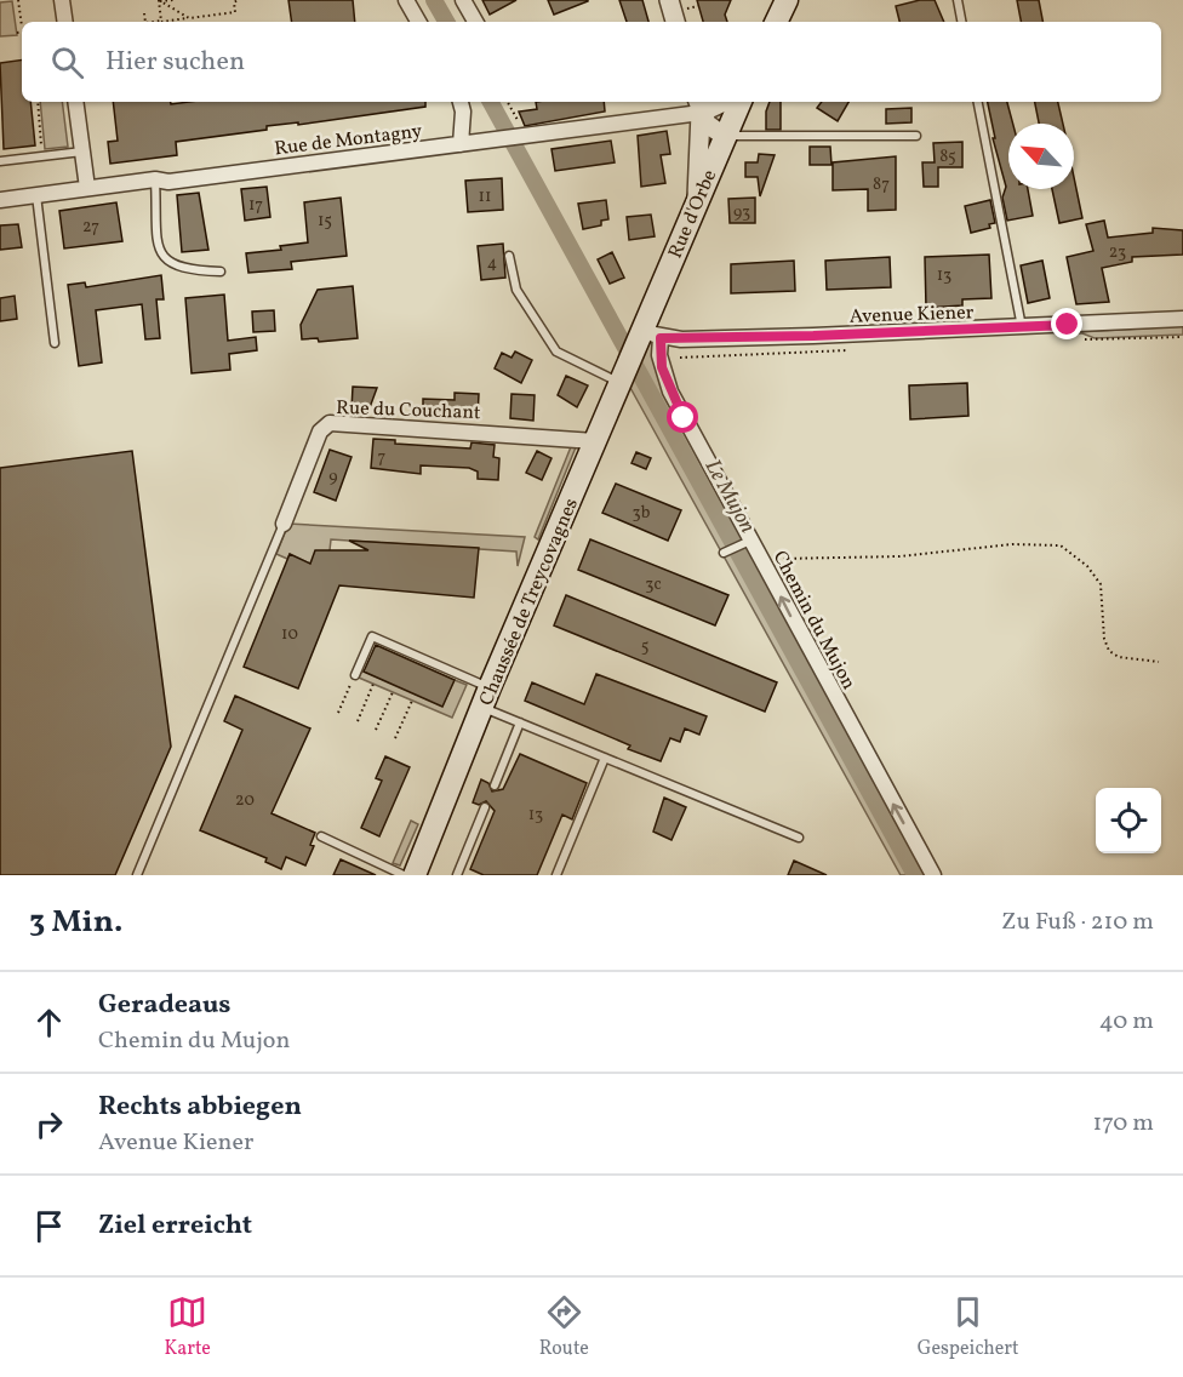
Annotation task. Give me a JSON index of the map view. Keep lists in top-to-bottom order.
{
  "streets": {
    "main road": ["Rue d'Orbe", "Chaussée de Treycovagnes"],
    "street": [
      "Rue de Montagny",
      "Avenue Kiener",
      "Rue du Couchant",
      "Chemin du Mujon"
    ]
  },
  "crossings": [
    ["Rue d'Orbe", "Avenue Kiener"],
    ["Rue d'Orbe", "Chaussée de Treycovagnes"],
    ["Rue d'Orbe", "Chemin du Mujon"],
    ["Avenue Kiener", "Chaussée de Treycovagnes"],
    ["Avenue Kiener", "Chemin du Mujon"],
    ["Rue du Couchant", "Chaussée de Treycovagnes"],
    ["Chaussée de Treycovagnes", "Chemin du Mujon"]
  ],
  "one_way": ["Chemin du Mujon"],
  "water": ["Le Mujon"],
  "house_numbers": [
    "85",
    "87",
    "11",
    "17",
    "93",
    "15",
    "27",
    "23",
    "4",
    "13",
    "7",
    "9",
    "3b",
    "3c",
    "10",
    "5",
    "20",
    "13"
  ],
  "north": "top left",
  "page": {
    "search": "Hier suchen",
    "heading": ["3 Min.", "Zu Fuß · 210 m"],
    "list": [
      ["Geradeaus", "Chemin du Mujon", "40 m"],
      ["Rechts abbiegen", "Avenue Kiener", "170 m"],
      "Ziel erreicht"
    ],
    "nav": ["Karte", "Route", "Gespeichert"]
  }
}
